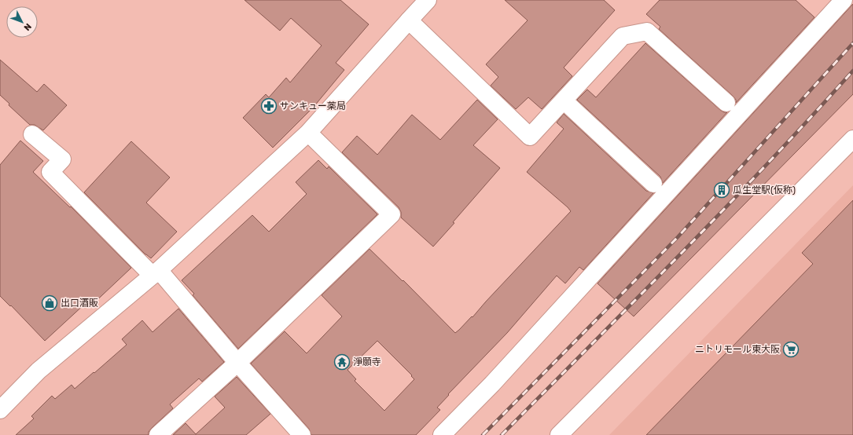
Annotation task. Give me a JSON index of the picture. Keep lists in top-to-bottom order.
{
  "places": {
    "pharmacy": ["サンキュー薬局"],
    "building": ["瓜生堂駅(仮称)"],
    "shop": ["出口酒販"],
    "supermarket": ["ニトリモール東大阪"],
    "temple": ["淨願寺"]
  },
  "north": "bottom right"
}
